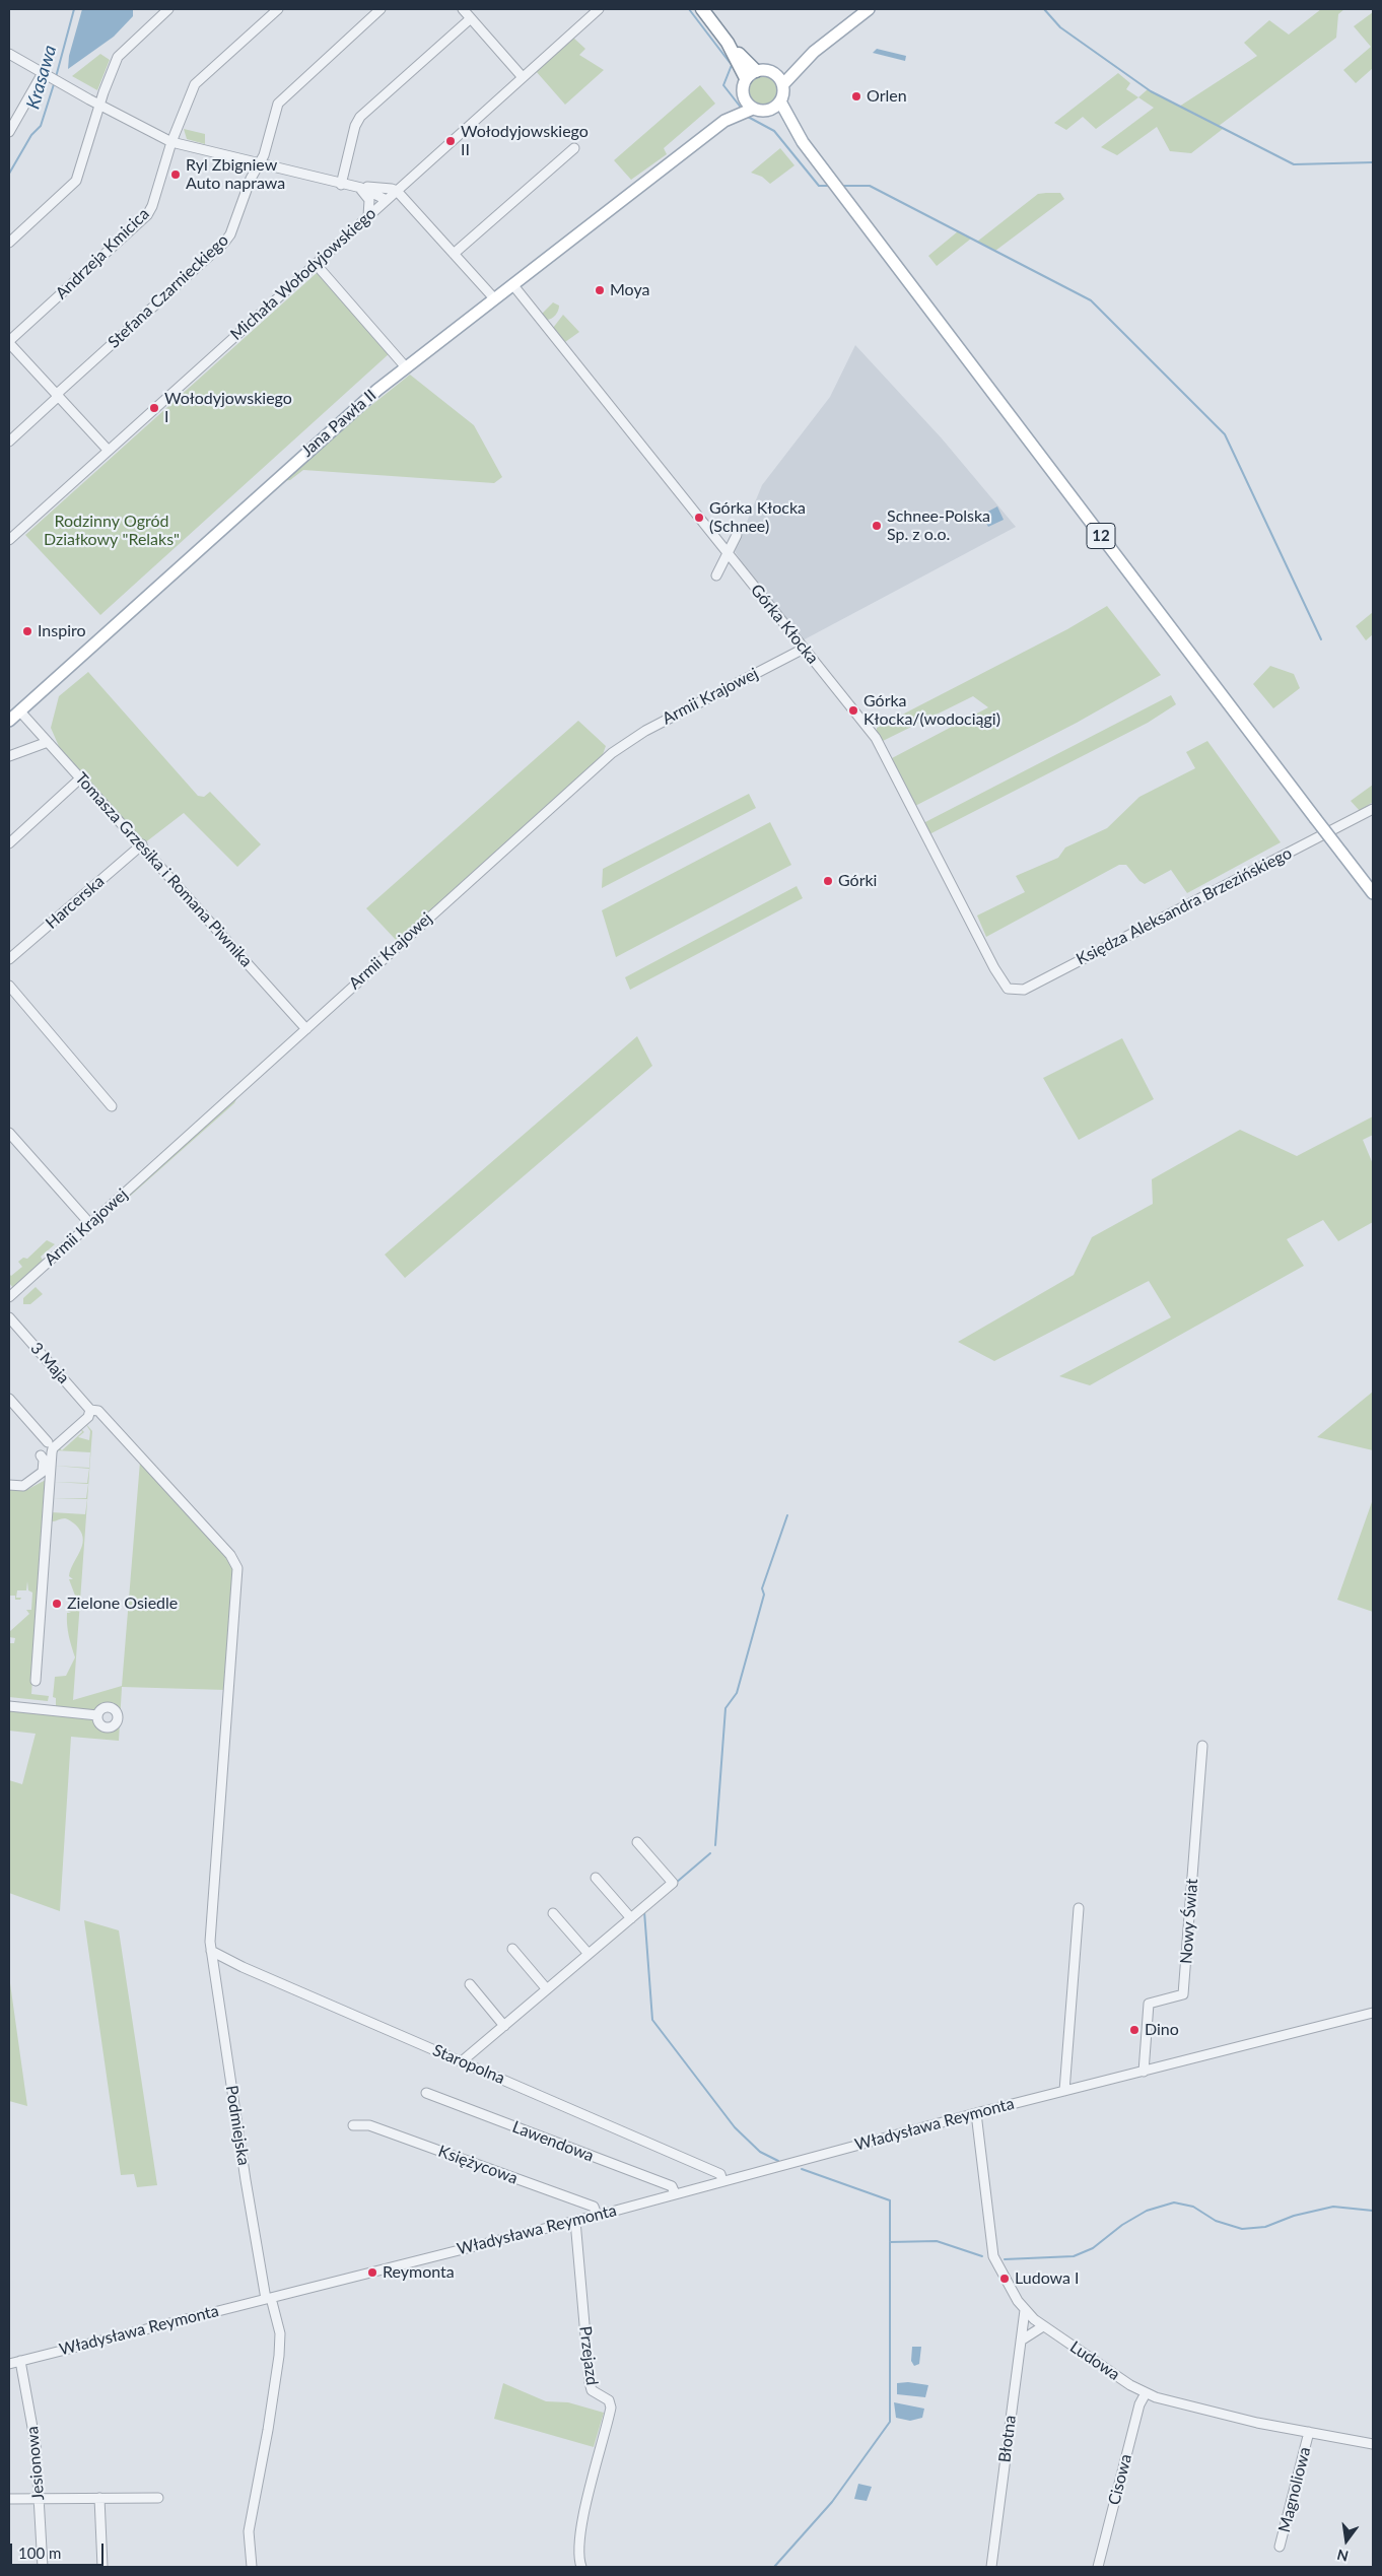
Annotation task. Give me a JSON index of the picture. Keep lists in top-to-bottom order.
{
  "streets": {
    "main road": ["Jana Pawła II", "12"],
    "street": [
      "Andrzeja Kmicica",
      "Michała Wołodyjowskiego",
      "Stefana Czarnieckiego",
      "Górka Kłocka",
      "Armii Krajowej",
      "Tomasza Grzesika i Romana Piwnika",
      "Harcerska",
      "Księdza Aleksandra Brzezińskiego",
      "3 Maja",
      "Nowy Świat",
      "Staropolna",
      "Władysława Reymonta",
      "Podmiejska",
      "Lawendowa",
      "Księżycowa",
      "Przejazd",
      "Ludowa",
      "Błotna",
      "Jesionowa",
      "Cisowa",
      "Magnoliowa"
    ]
  },
  "crossings": [
    ["Jana Pawła II", "12"],
    ["Jana Pawła II", "Górka Kłocka"],
    ["Jana Pawła II", "Tomasza Grzesika i Romana Piwnika"],
    ["Górka Kłocka", "Armii Krajowej"],
    ["Górka Kłocka", "Księdza Aleksandra Brzezińskiego"],
    ["Armii Krajowej", "Tomasza Grzesika i Romana Piwnika"],
    ["Tomasza Grzesika i Romana Piwnika", "Harcerska"],
    ["3 Maja", "Staropolna"],
    ["3 Maja", "Podmiejska"],
    ["Nowy Świat", "Władysława Reymonta"],
    ["Staropolna", "Władysława Reymonta"],
    ["Staropolna", "Podmiejska"],
    ["Władysława Reymonta", "Podmiejska"],
    ["Władysława Reymonta", "Lawendowa"],
    ["Władysława Reymonta", "Księżycowa"],
    ["Władysława Reymonta", "Przejazd"],
    ["Władysława Reymonta", "Ludowa"],
    ["Władysława Reymonta", "Jesionowa"],
    ["Ludowa", "Błotna"],
    ["Ludowa", "Cisowa"],
    ["Ludowa", "Magnoliowa"]
  ],
  "water": ["Krasawa"],
  "parks": ["Rodzinny Ogród Działkowy \"Relaks\""],
  "places": [
    "Orlen",
    "Wołodyjowskiego II",
    "Ryl Zbigniew Auto naprawa",
    "Moya",
    "Wołodyjowskiego I",
    "Górka Kłocka (Schnee)",
    "Schnee-Polska Sp. z o.o.",
    "Inspiro",
    "Górka Kłocka/(wodociągi)",
    "Górki",
    "Zielone Osiedle",
    "Dino",
    "Reymonta",
    "Ludowa I"
  ],
  "scale_bar": "100 m",
  "north": "bottom"
}
